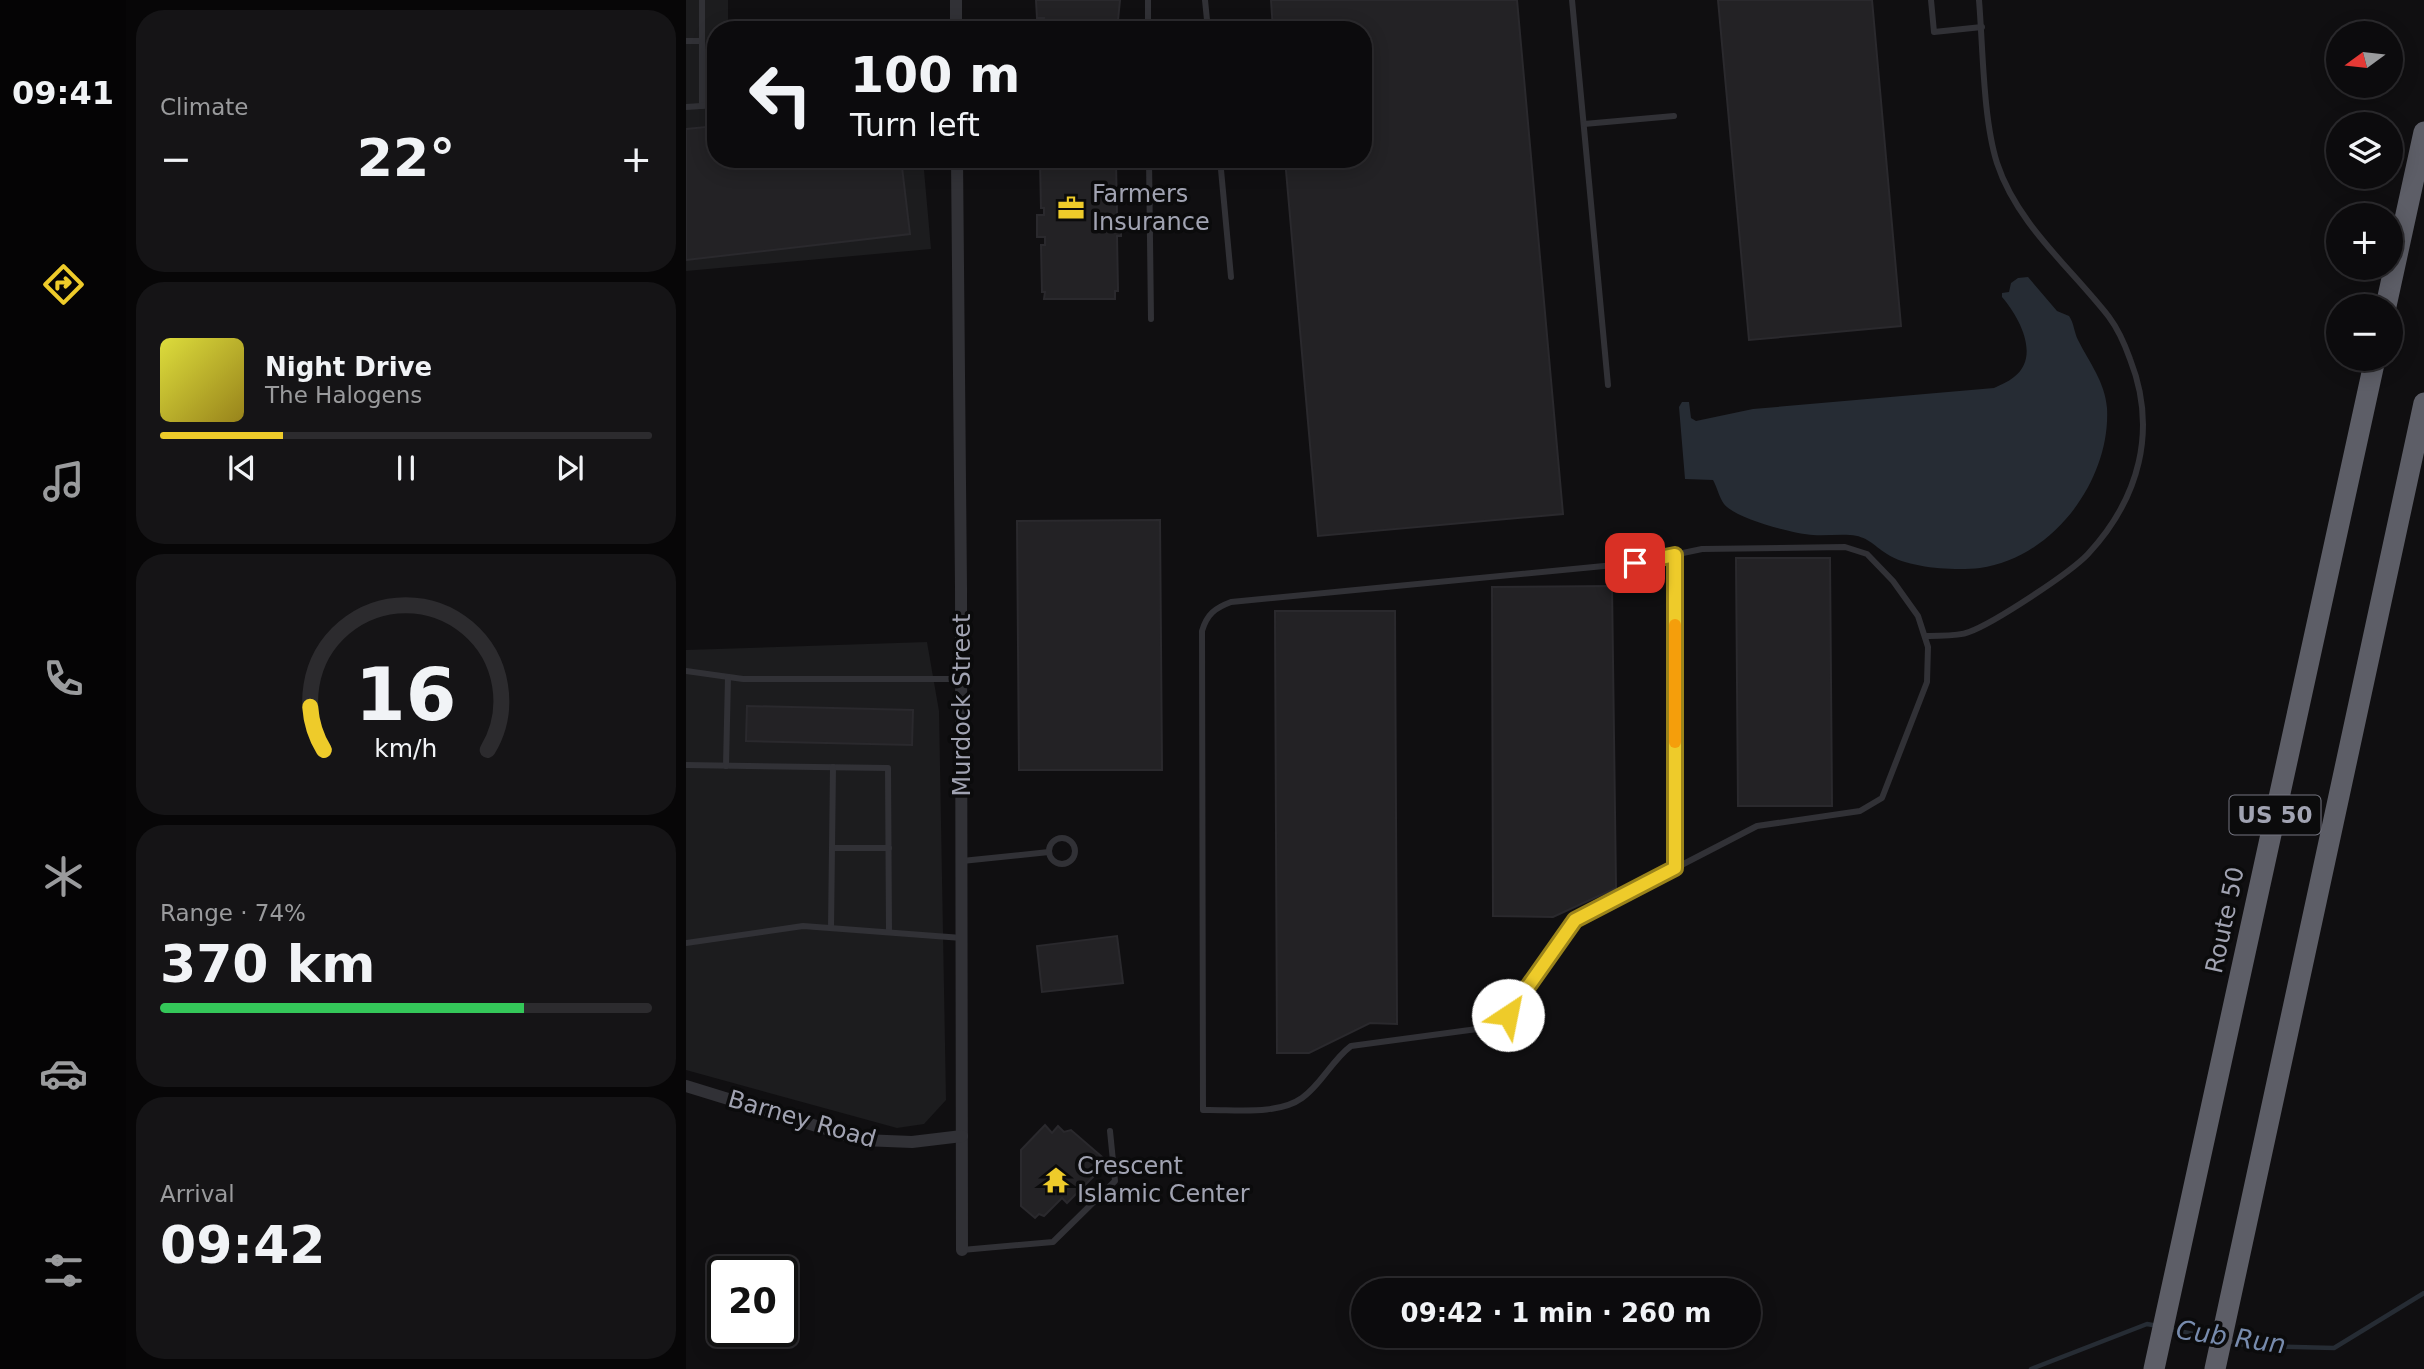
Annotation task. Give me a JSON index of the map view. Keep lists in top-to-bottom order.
{
  "streets": {
    "highway": ["US 50", "Route 50"],
    "street": ["Murdock Street", "Barney Road"]
  },
  "crossings": [
    ["Murdock Street", "Barney Road"]
  ],
  "water": ["Cub Run"],
  "places": {
    "office": ["Farmers Insurance"],
    "temple": ["Crescent Islamic Center"]
  },
  "north": "left",
  "page": {
    "tabs": "09:41",
    "tile": [
      "Climate",
      ["Range · 74%", "370 km"],
      ["Arrival", "09:42"]
    ],
    "map_buttons": ["+", "−"],
    "turn": ["100 m", "Turn left"],
    "heat": ["−", "22°", "+"],
    "song": ["Night Drive", "The Halogens"],
    "limit": "20",
    "trip": "09:42 · 1 min · 260 m",
    "gauge": ["16", "km/h"]
  }
}
